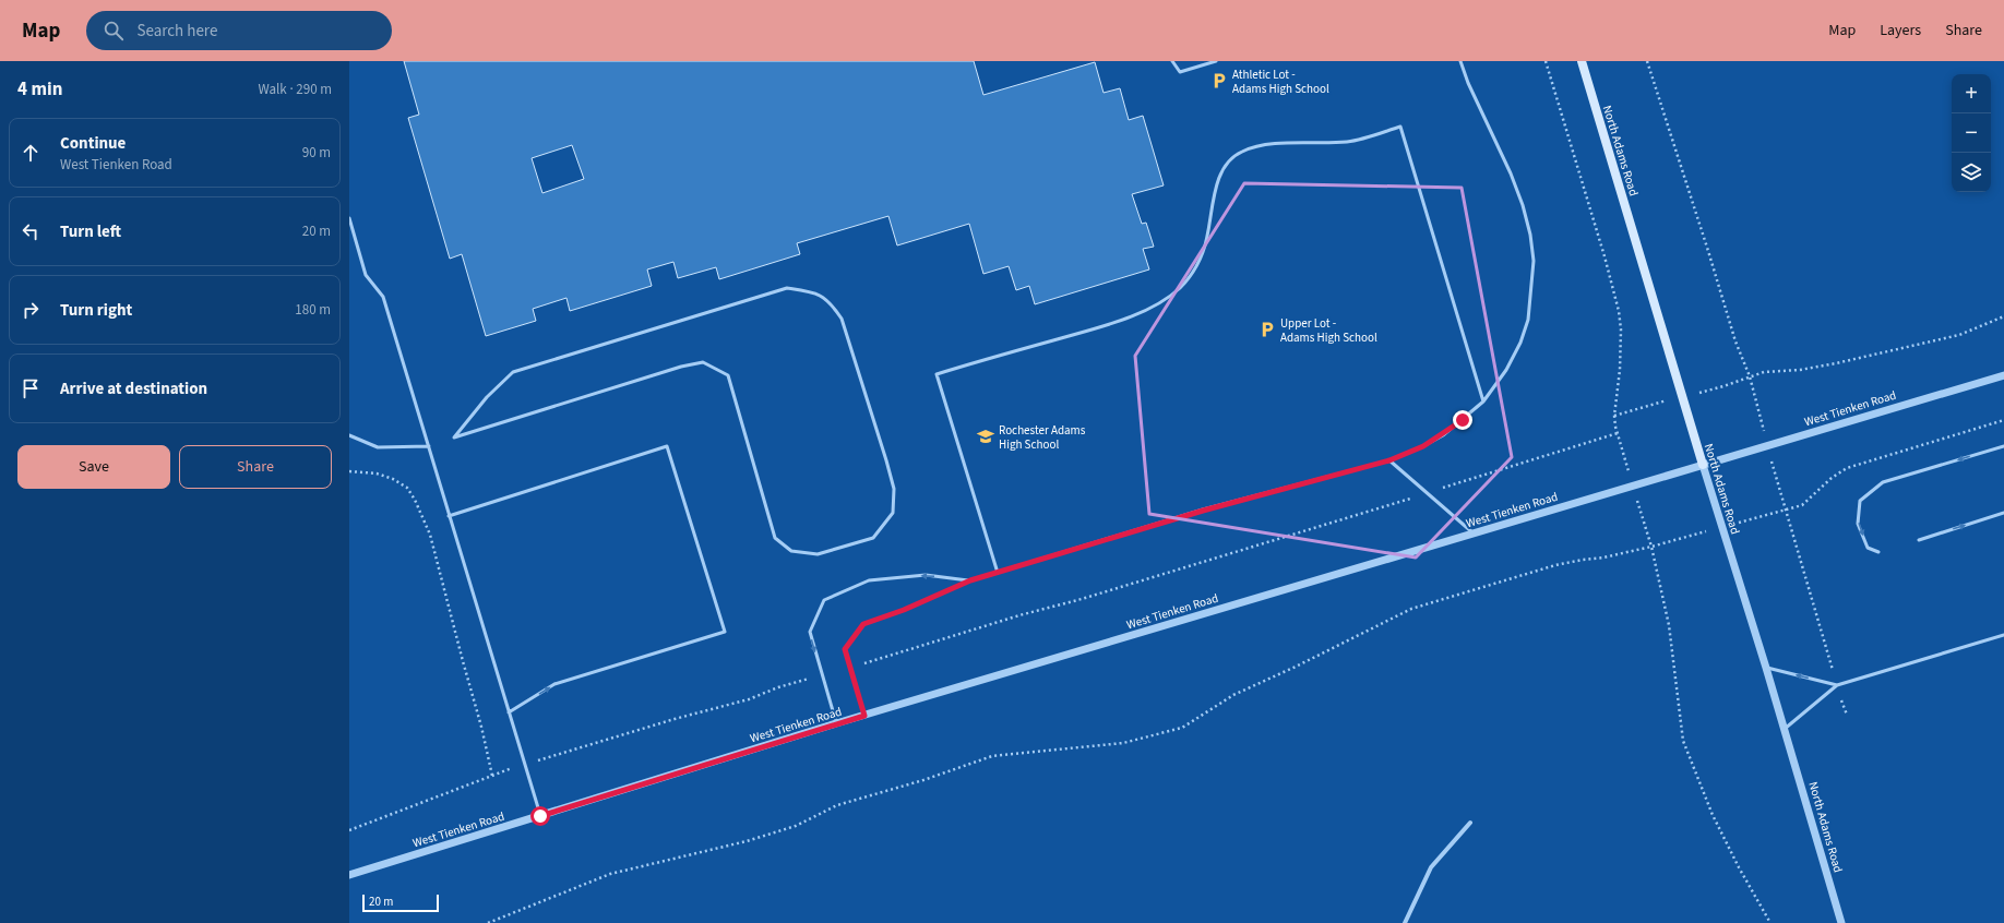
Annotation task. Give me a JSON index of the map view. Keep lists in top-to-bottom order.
{
  "streets": {
    "main road": ["North Adams Road"],
    "street": ["West Tienken Road"]
  },
  "crossings": [
    ["North Adams Road", "West Tienken Road"]
  ],
  "places": {
    "parking": ["Athletic Lot - Adams High School", "Upper Lot - Adams High School"],
    "school or university": ["Rochester Adams High School"]
  },
  "scale_bar": "20 m",
  "page": {
    "header": "Map",
    "search": "Search here",
    "nav": ["Map", "Layers", "Share"],
    "heading": ["4 min", "Walk · 290 m"],
    "map_buttons": ["+", "−"],
    "list": [
      ["Continue", "West Tienken Road", "90 m"],
      ["Turn left", "20 m"],
      ["Turn right", "180 m"],
      "Arrive at destination"
    ],
    "buttons": ["Save", "Share"],
    "scale": "20 m"
  }
}
